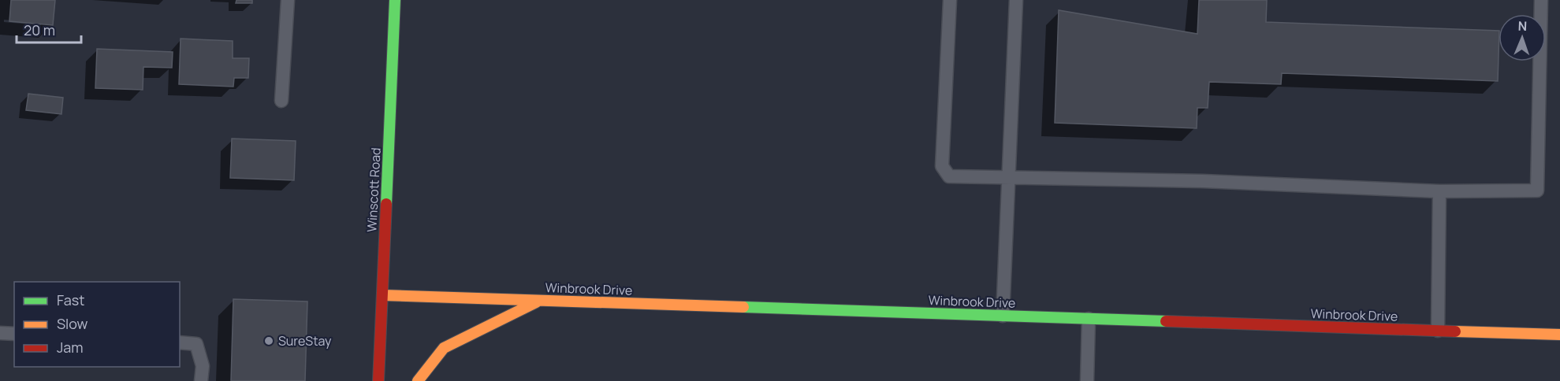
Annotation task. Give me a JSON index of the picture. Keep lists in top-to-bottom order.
{
  "streets": {
    "street": ["Winscott Road", "Winbrook Drive"]
  },
  "crossings": [
    ["Winscott Road", "Winbrook Drive"]
  ],
  "places": ["SureStay"],
  "legend": ["Fast", "Slow", "Jam"],
  "scale_bar": "20 m",
  "north": "top"
}
